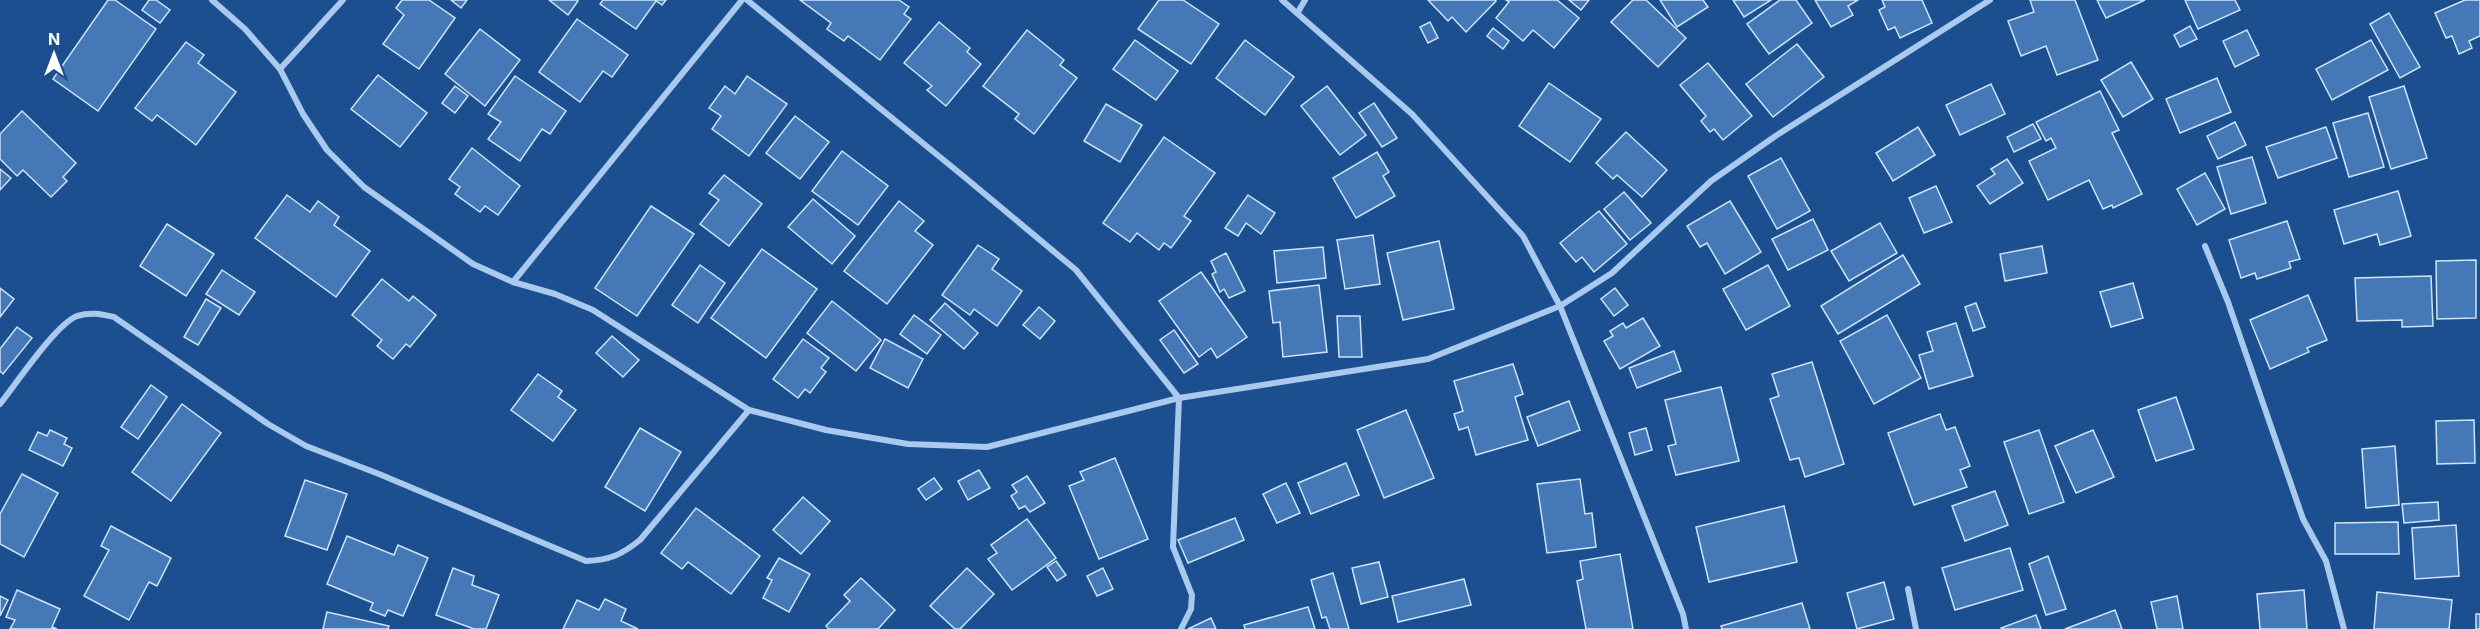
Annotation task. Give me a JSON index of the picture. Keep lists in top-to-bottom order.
{
  "north": "top"
}
